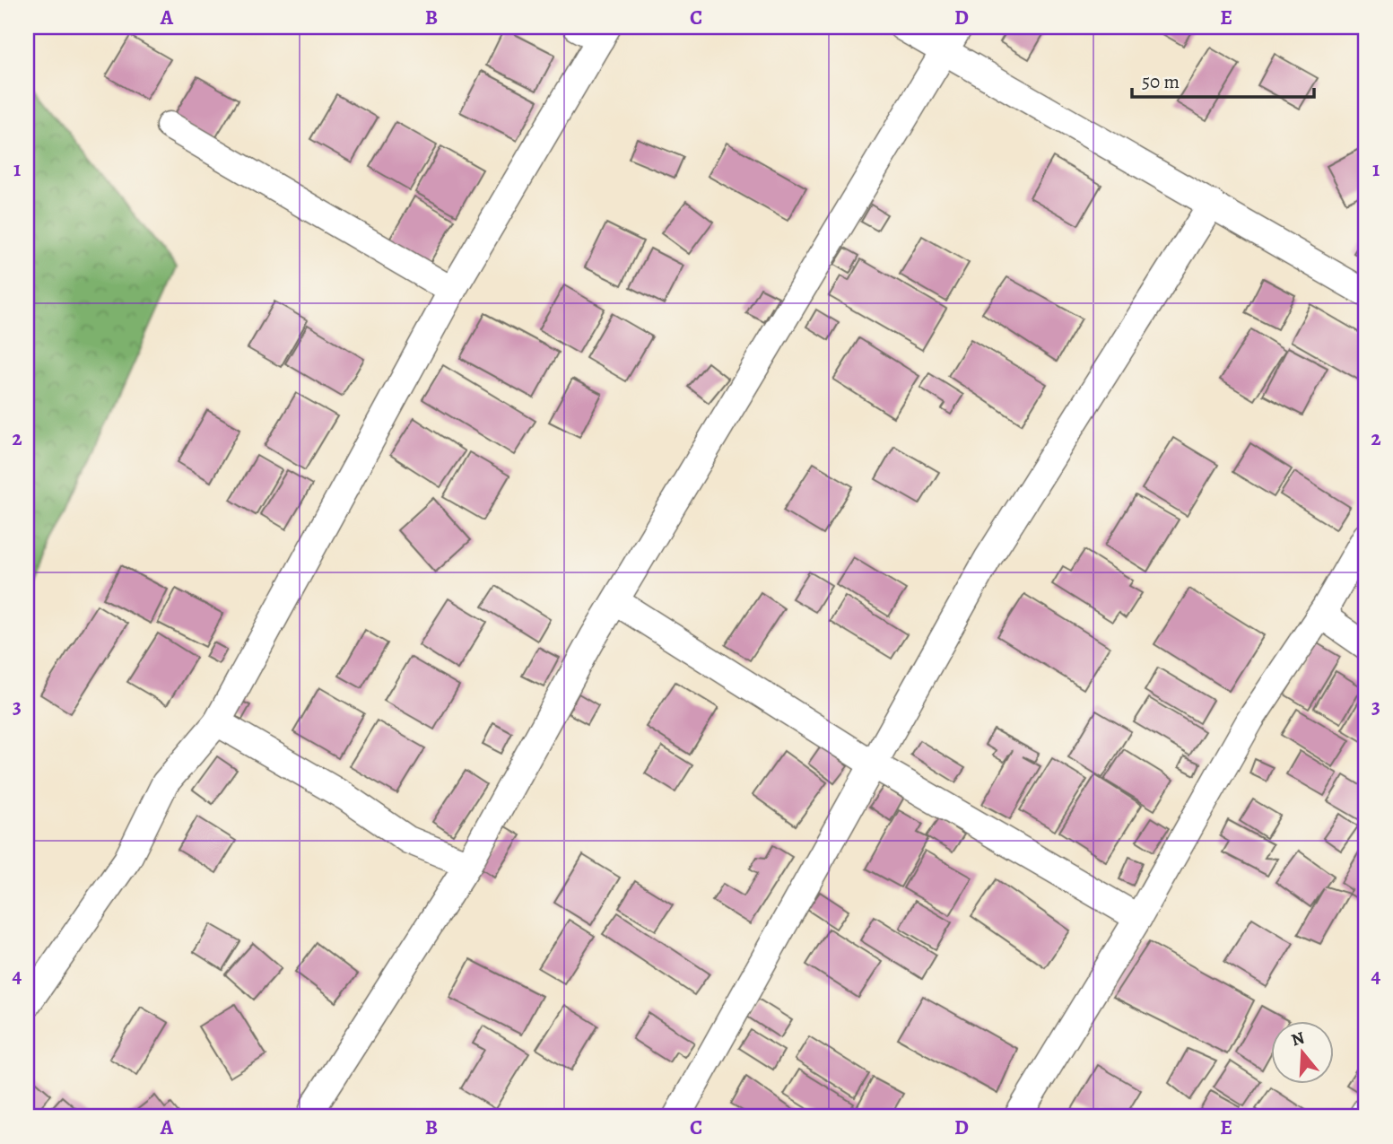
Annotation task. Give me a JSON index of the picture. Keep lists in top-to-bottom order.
{
  "scale_bar": "50 m",
  "north": "top",
  "grid": {
    "columns": [
      "A",
      "B",
      "C",
      "D",
      "E"
    ],
    "rows": [
      "1",
      "2",
      "3",
      "4"
    ]
  }
}
